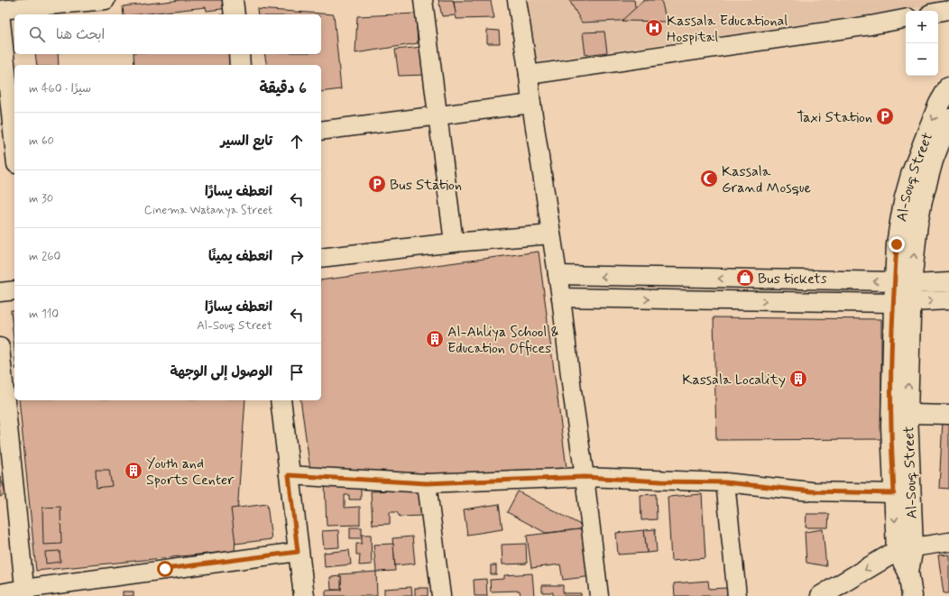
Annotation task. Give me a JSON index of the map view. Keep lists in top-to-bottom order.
{
  "streets": {
    "main road": ["Al-Souq Street"]
  },
  "places": {
    "hospital": ["Kassala Educational Hospital"],
    "parking": ["Taxi Station", "Bus Station"],
    "mosque": ["Kassala Grand Mosque"],
    "shop": ["Bus tickets"],
    "building": ["Al-Ahliya School & Education Offices", "Kassala Locality", "Youth and Sports Center"]
  },
  "page": {
    "map_buttons": ["+", "−"],
    "search": "ابحث هنا",
    "heading": ["6 دقيقة", "سيرًا · 460 m"],
    "list": [
      ["تابع السير", "60 m"],
      ["انعطف يسارًا", "Cinema Watanya Street", "30 m"],
      ["انعطف يمينًا", "260 m"],
      ["انعطف يسارًا", "Al-Souq Street", "110 m"],
      "الوصول إلى الوجهة"
    ]
  }
}
